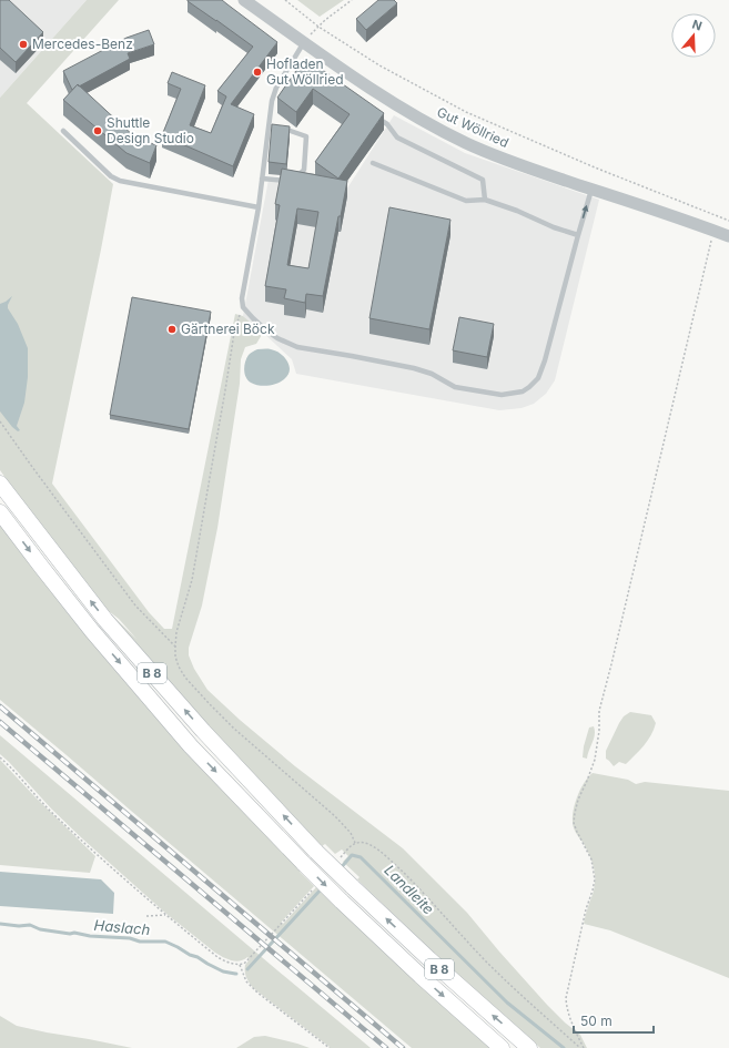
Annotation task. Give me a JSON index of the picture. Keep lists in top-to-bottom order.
{
  "streets": {
    "highway": ["B 8"],
    "street": ["Gut Wöllried"]
  },
  "water": ["Landleite", "Haslach"],
  "places": [
    "Mercedes-Benz",
    "Hofladen Gut Wöllried",
    "Shuttle Design Studio",
    "Gärtnerei Böck"
  ],
  "scale_bar": "50 m",
  "north": "top"
}
